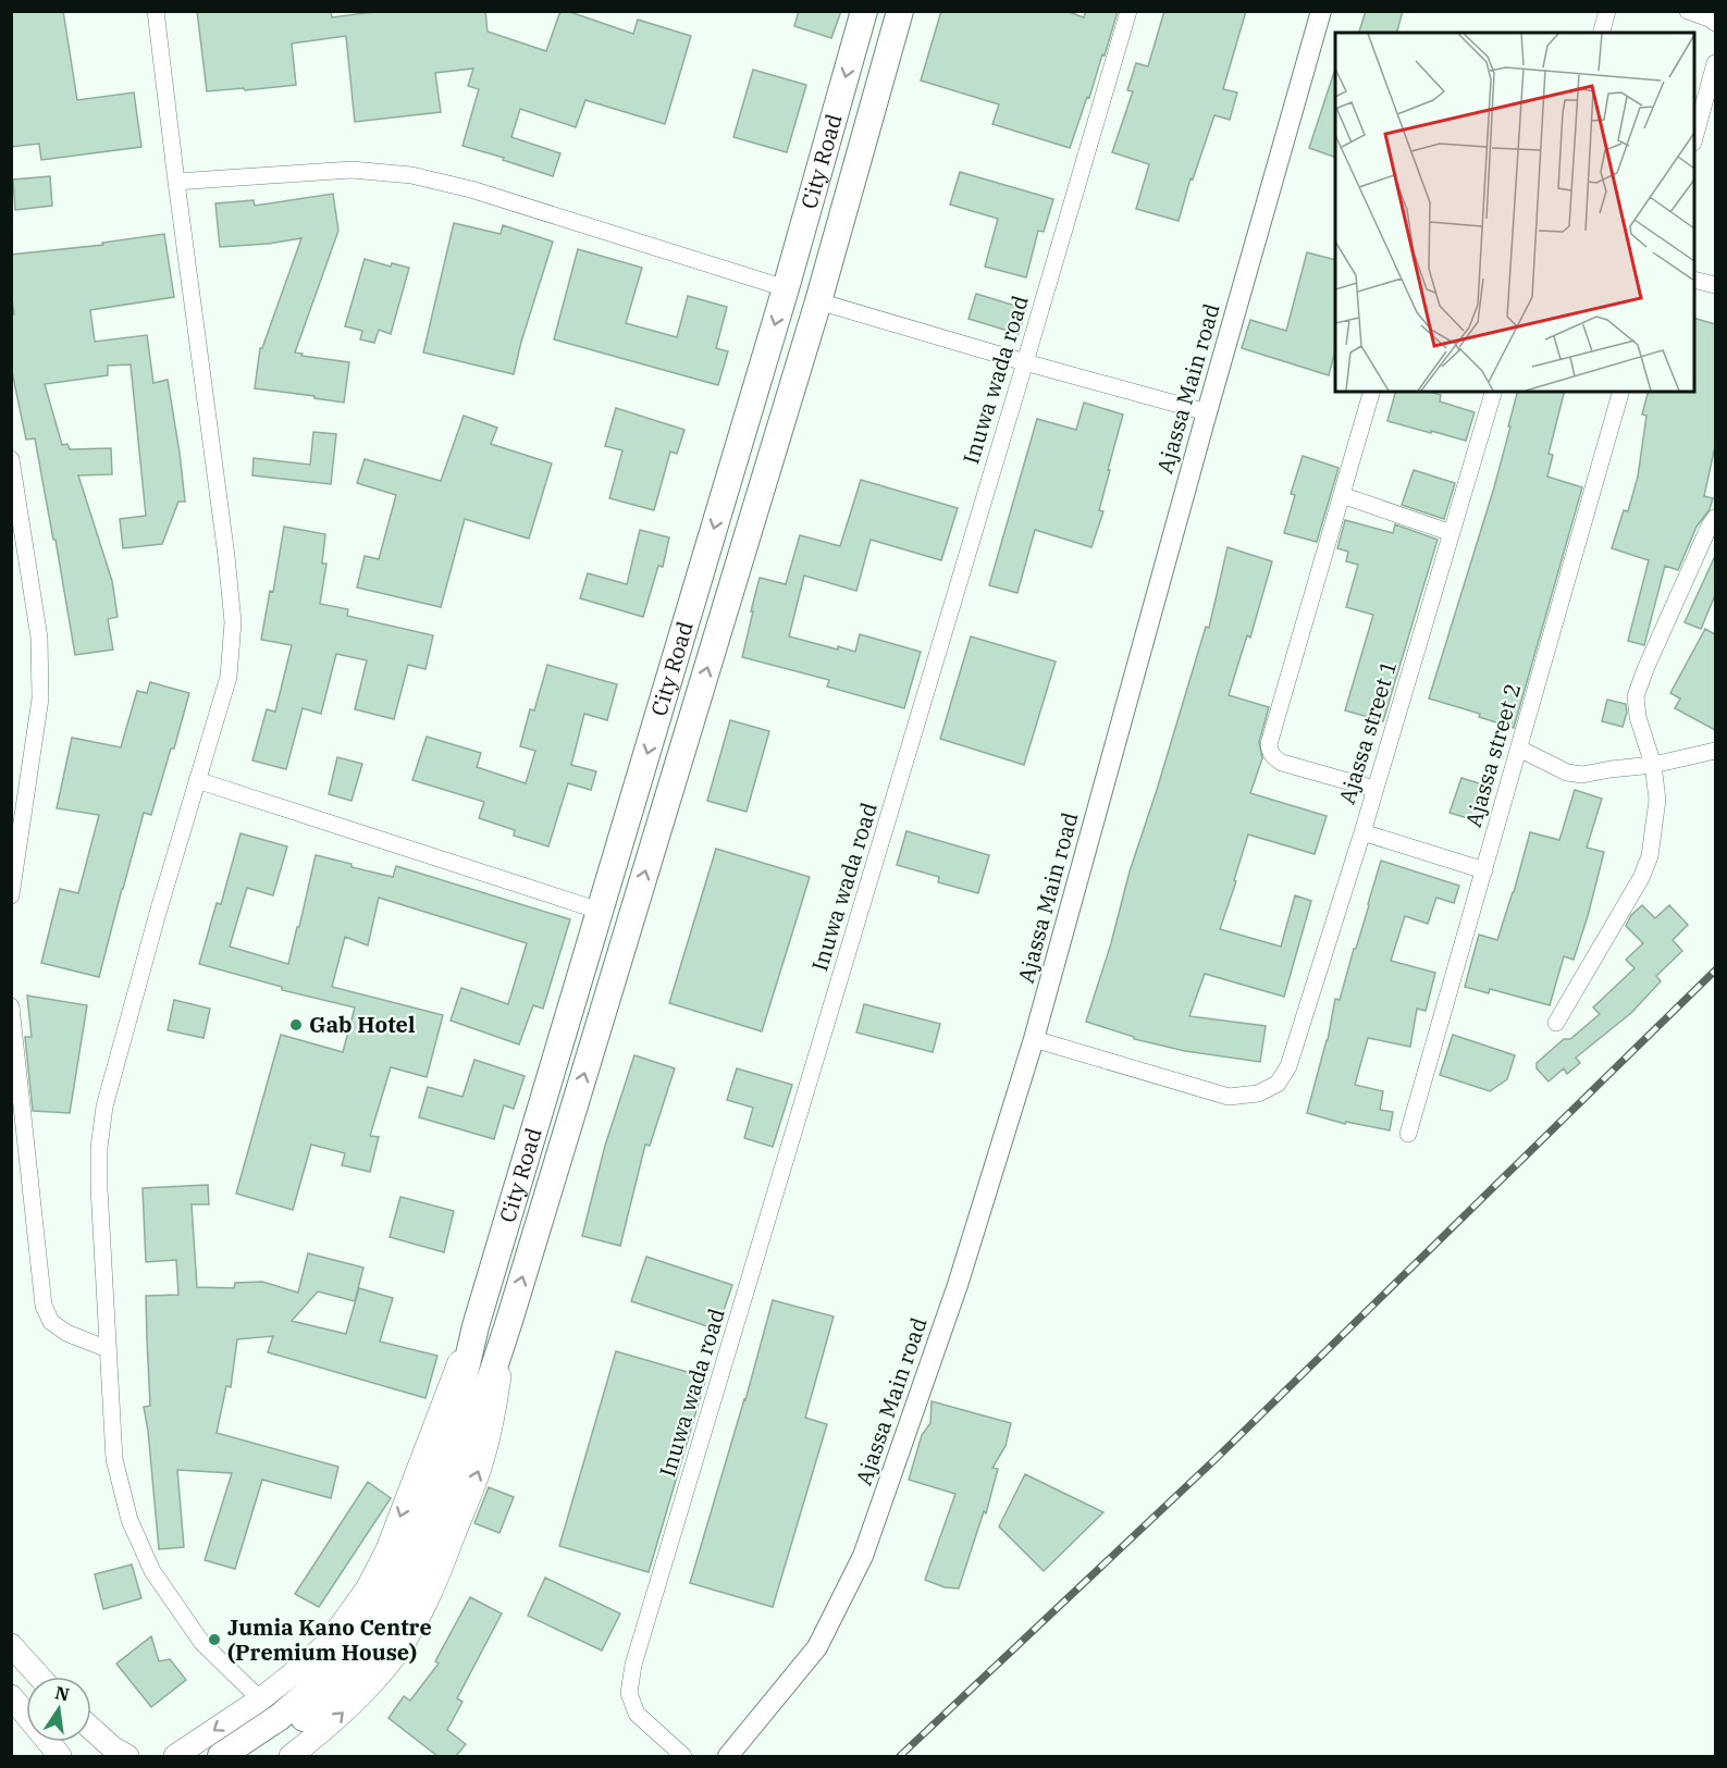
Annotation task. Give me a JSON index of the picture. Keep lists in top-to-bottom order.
{
  "streets": {
    "highway": ["City Road"],
    "street": [
      "Inuwa wada road",
      "Ajassa Main road",
      "Ajassa street 1",
      "Ajassa street 2"
    ]
  },
  "crossings": [
    ["Ajassa Main road", "Ajassa street 1"]
  ],
  "places": ["Gab Hotel", "Jumia Kano Centre (Premium House)"],
  "north": "top"
}
